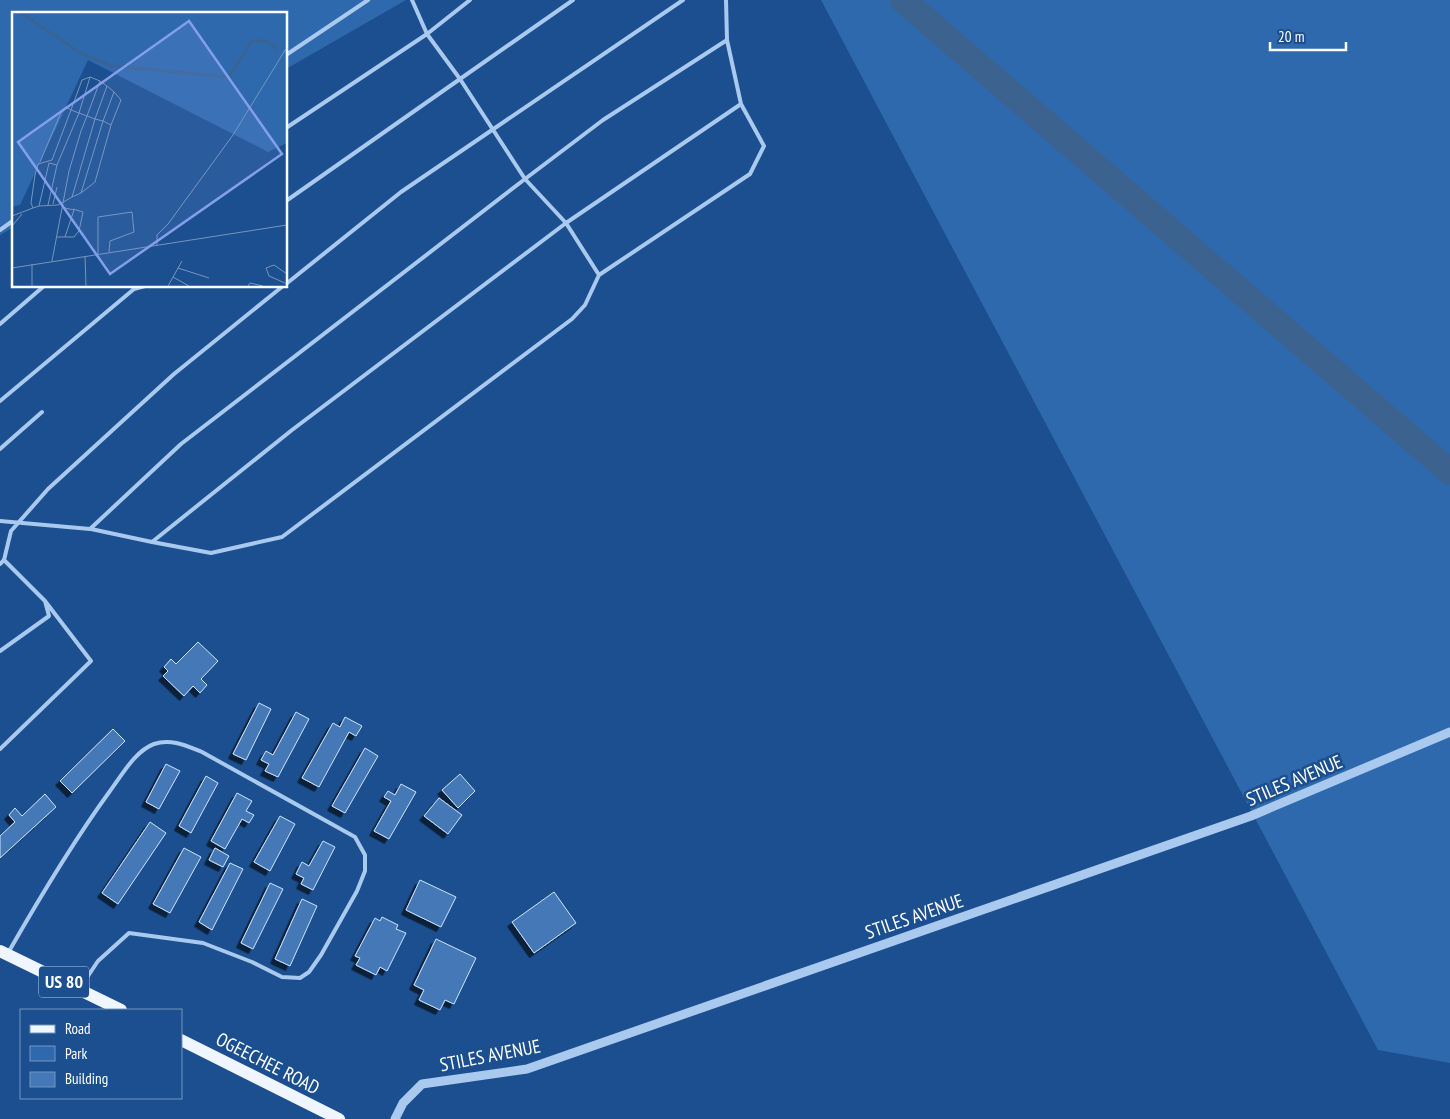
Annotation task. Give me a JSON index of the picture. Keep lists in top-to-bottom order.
{
  "streets": {
    "main road": ["US 80", "OGEECHEE ROAD"],
    "street": ["STILES AVENUE"]
  },
  "legend": ["Road", "Park", "Building"],
  "scale_bar": "20 m"
}
